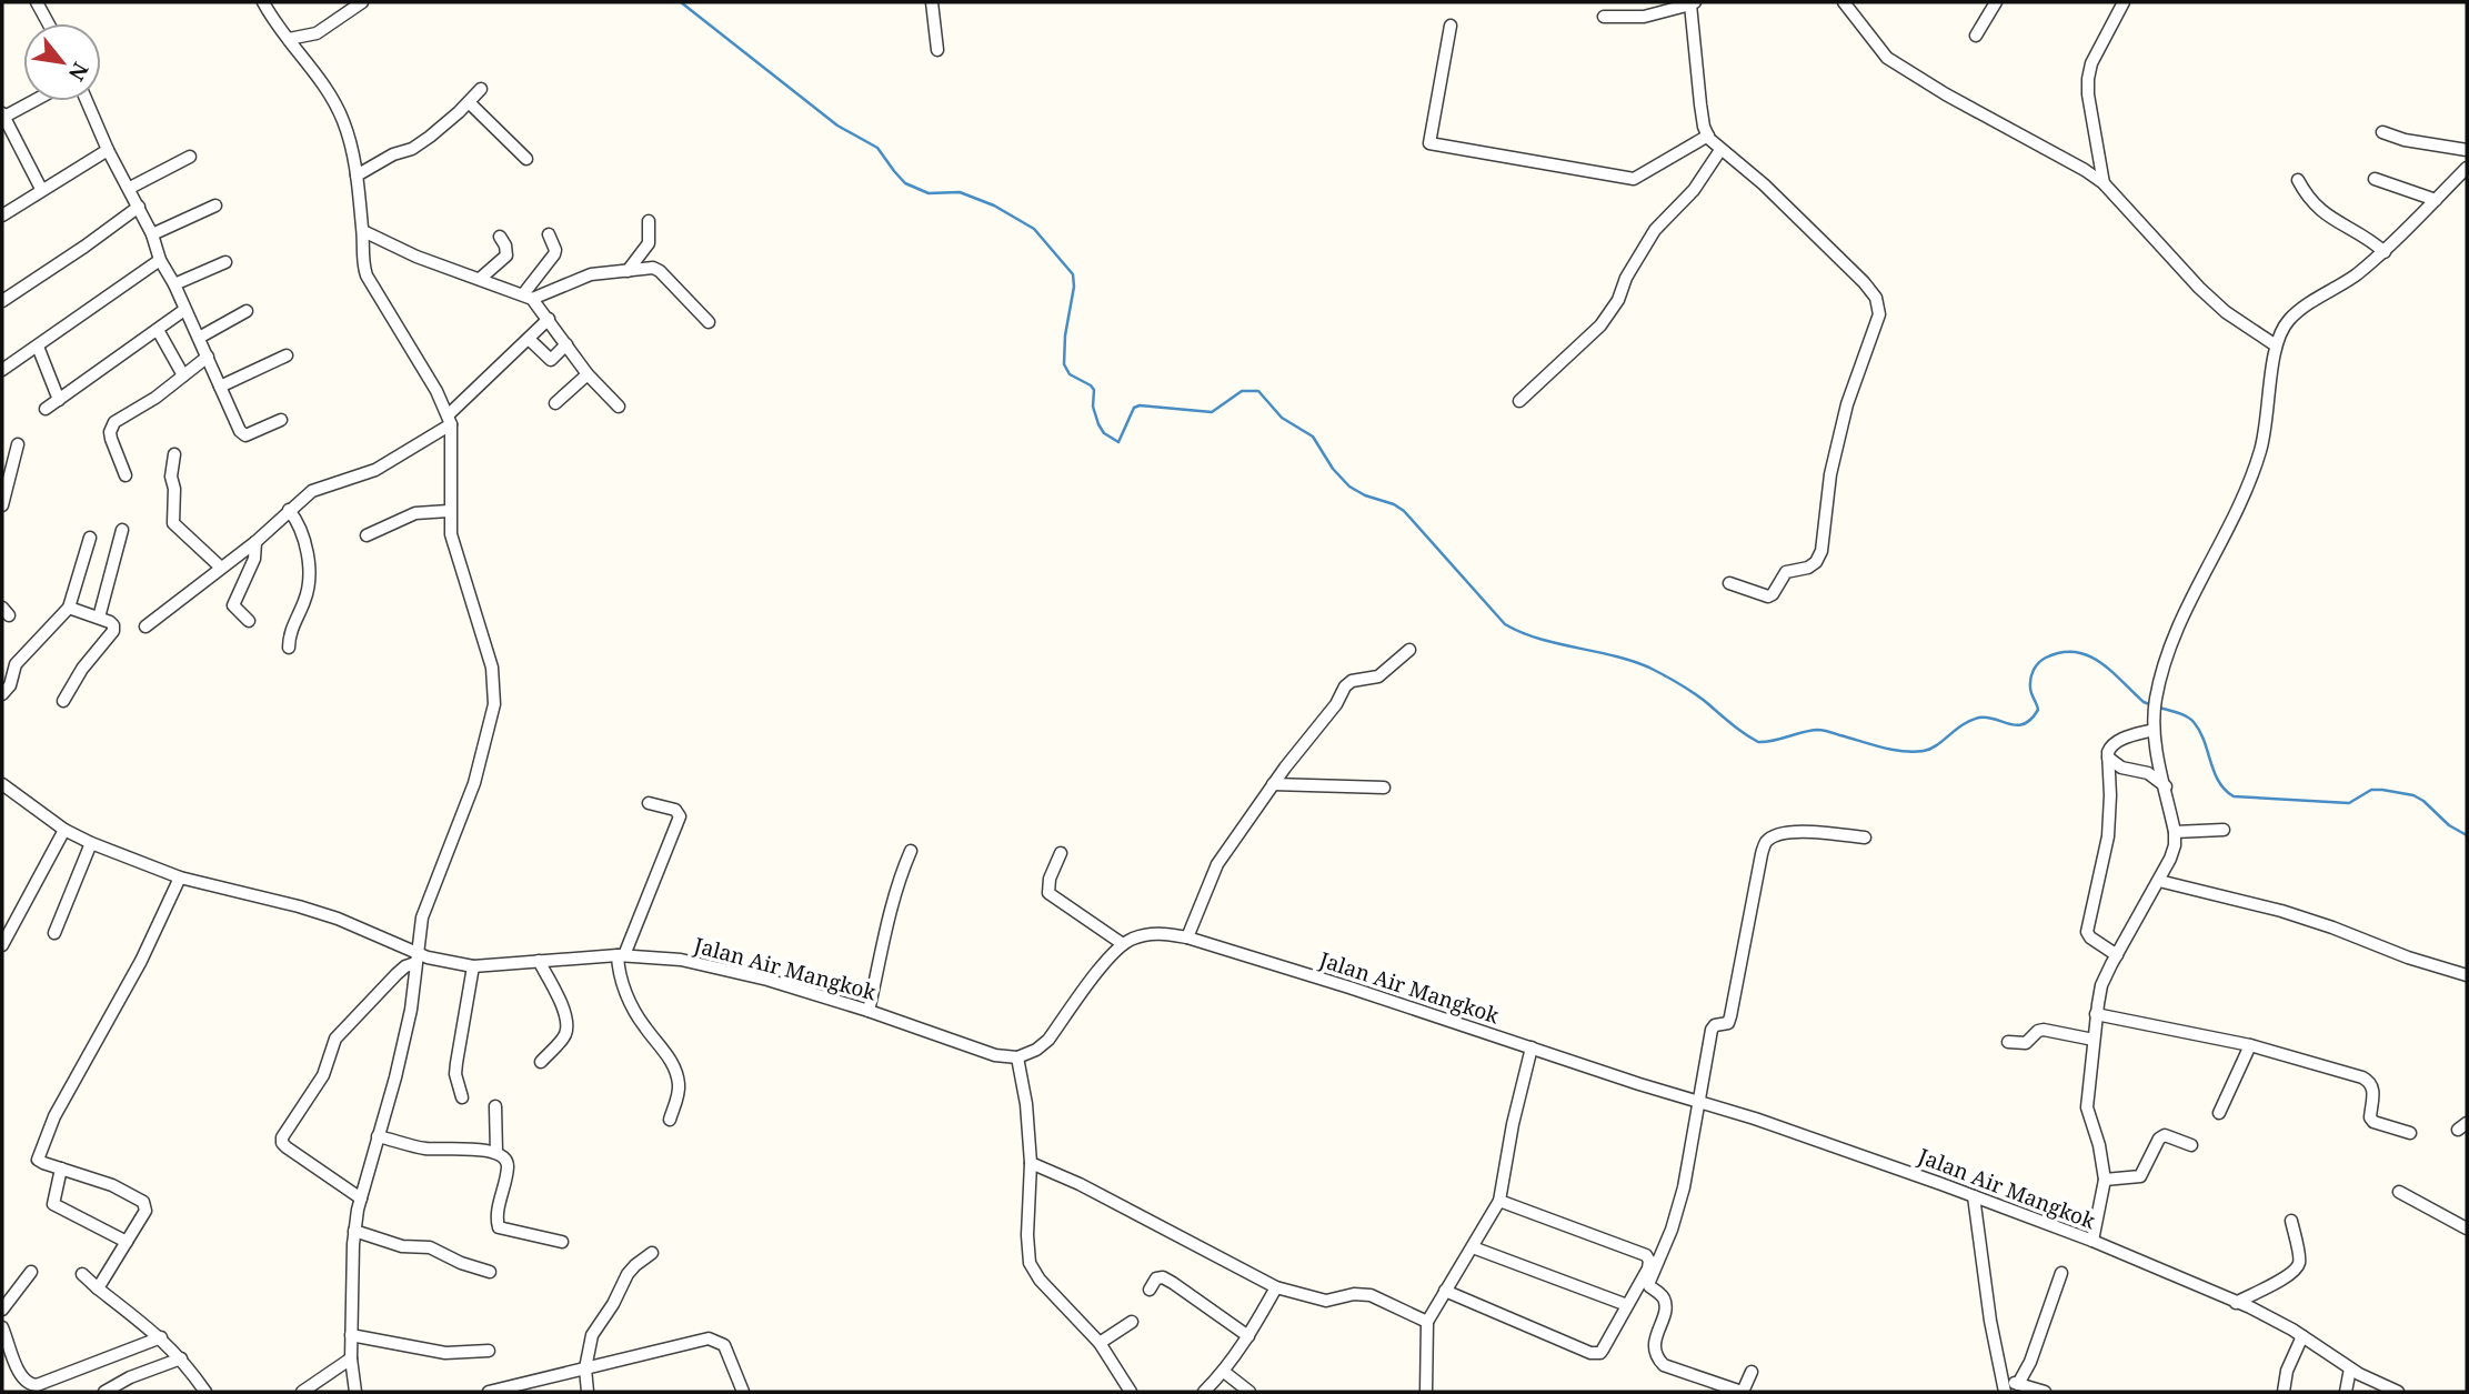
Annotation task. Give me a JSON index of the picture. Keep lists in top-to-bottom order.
{
  "streets": {
    "street": ["Jalan Air Mangkok"]
  },
  "north": "bottom right"
}
